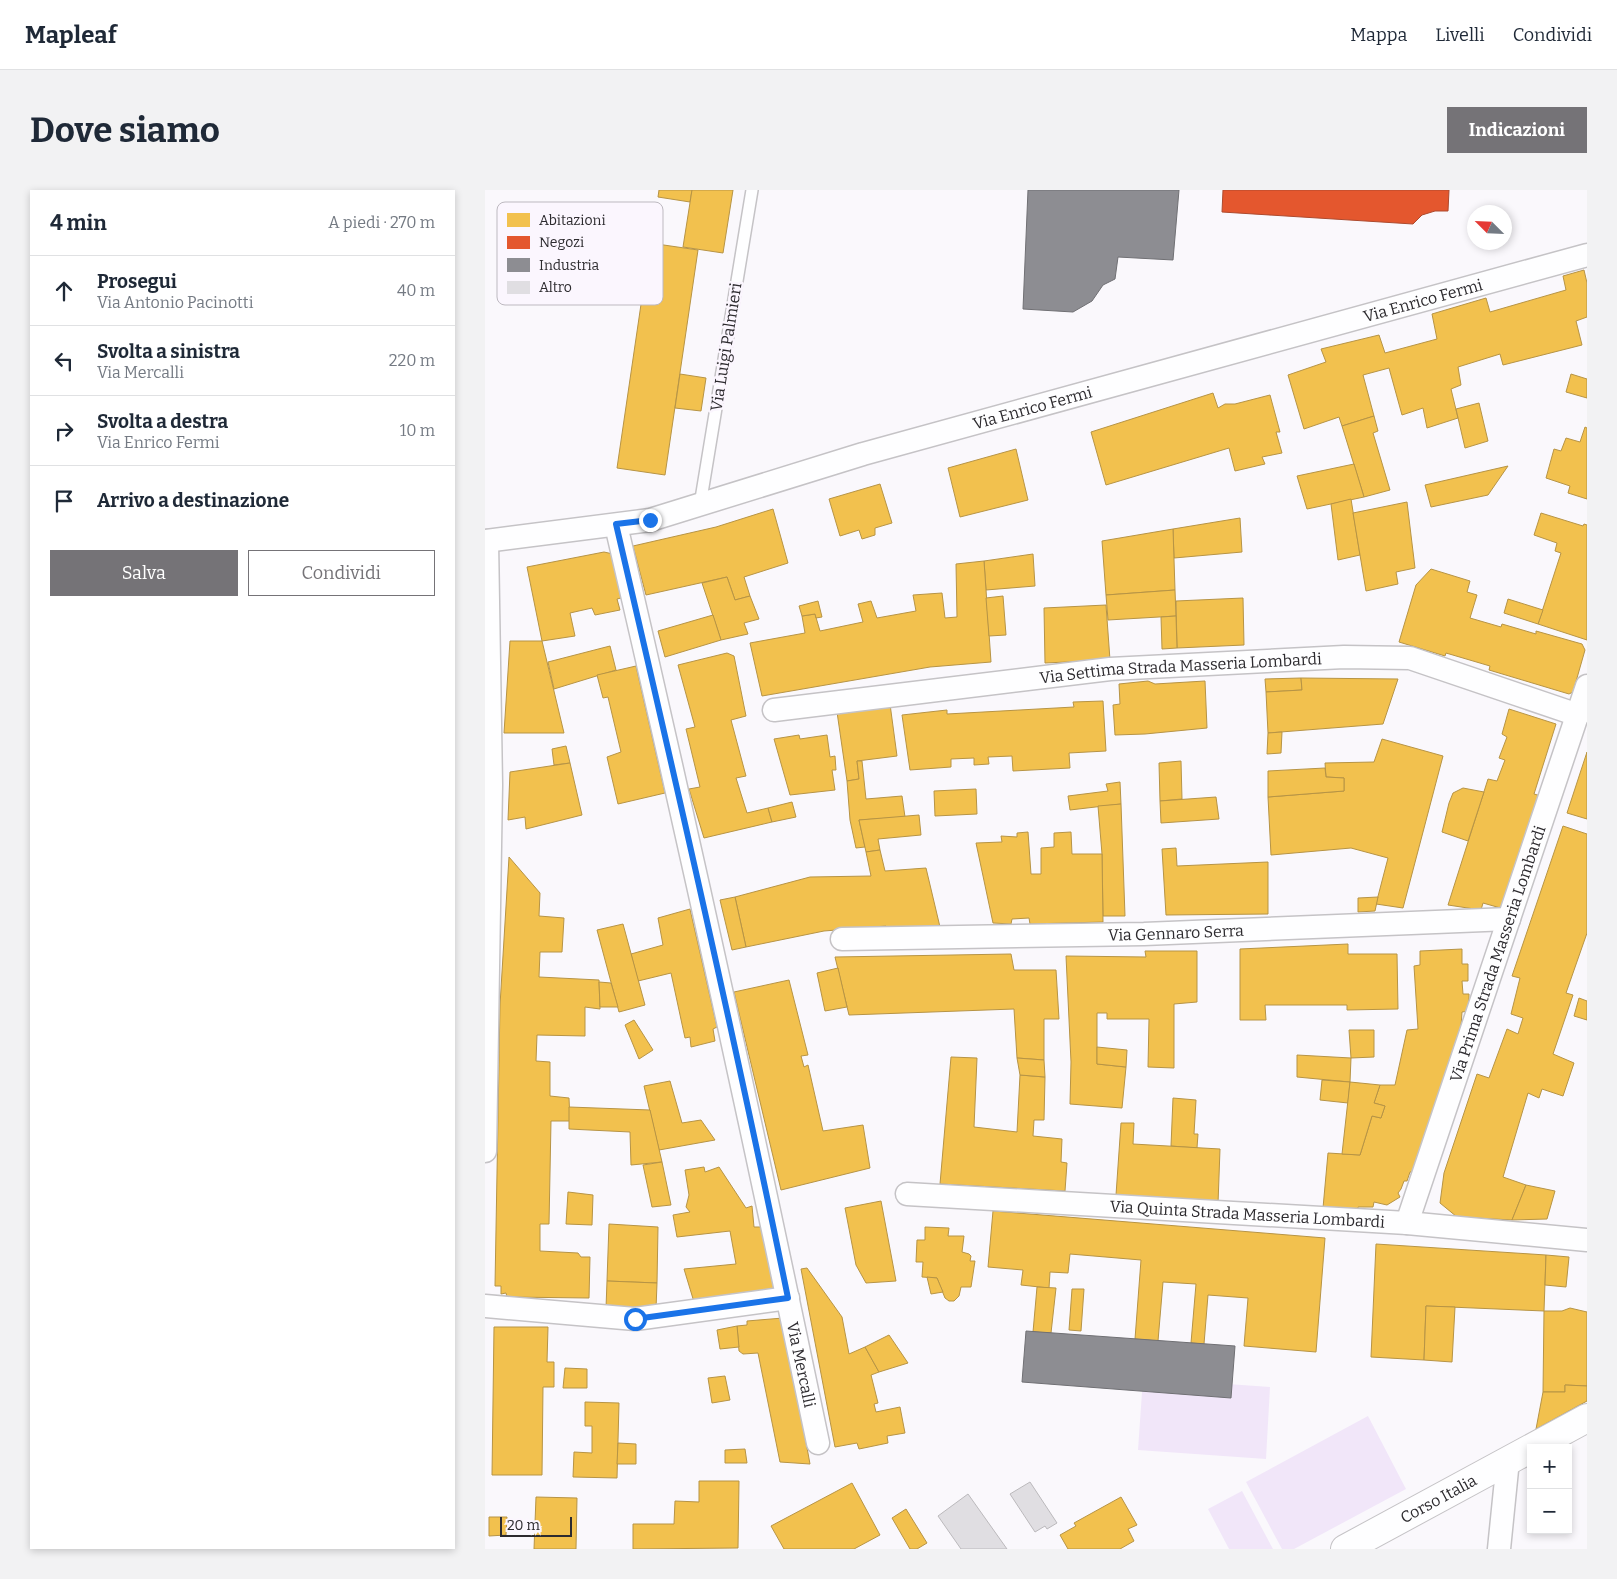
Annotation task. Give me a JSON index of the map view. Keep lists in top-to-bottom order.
{
  "streets": {
    "street": [
      "Via Enrico Fermi",
      "Via Settima Strada Masseria Lombardi",
      "Via Gennaro Serra",
      "Via Prima Strada Masseria Lombardi",
      "Via Quinta Strada Masseria Lombardi",
      "Via Mercalli",
      "Corso Italia"
    ],
    "lane": ["Via Luigi Palmieri"]
  },
  "crossings": [
    ["Via Enrico Fermi", "Via Luigi Palmieri"],
    ["Via Enrico Fermi", "Via Mercalli"],
    ["Via Settima Strada Masseria Lombardi", "Via Prima Strada Masseria Lombardi"],
    ["Via Gennaro Serra", "Via Prima Strada Masseria Lombardi"],
    ["Via Prima Strada Masseria Lombardi", "Via Quinta Strada Masseria Lombardi"]
  ],
  "legend": [
    "Abitazioni",
    "Negozi",
    "Industria",
    "Altro"
  ],
  "scale_bar": "20 m",
  "north": "top left",
  "page": {
    "header": "Mapleaf",
    "nav": ["Mappa", "Livelli", "Condividi"],
    "buttons": [
      "Indicazioni",
      ["Salva", "Condividi"]
    ],
    "title": "Dove siamo",
    "heading": ["4 min", "A piedi · 270 m"],
    "list": [
      ["Prosegui", "Via Antonio Pacinotti", "40 m"],
      ["Svolta a sinistra", "Via Mercalli", "220 m"],
      ["Svolta a destra", "Via Enrico Fermi", "10 m"],
      "Arrivo a destinazione"
    ],
    "map_buttons": ["+", "−"],
    "scale": "20 m"
  }
}
